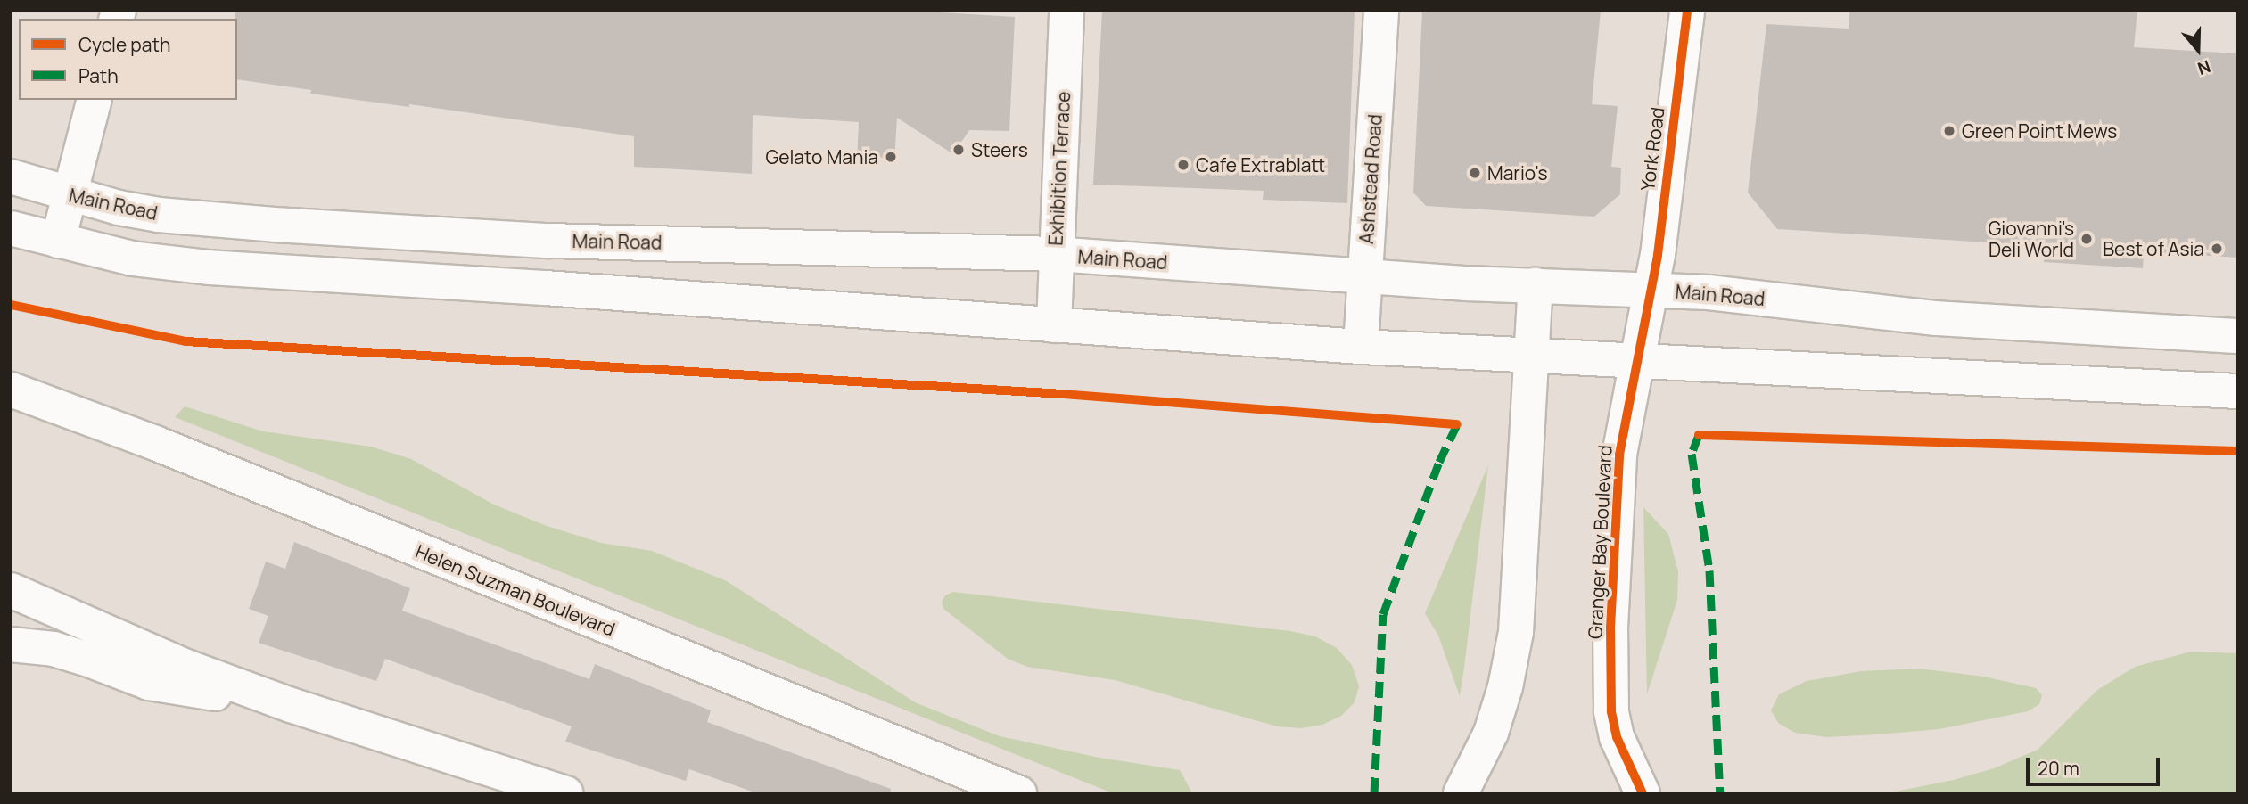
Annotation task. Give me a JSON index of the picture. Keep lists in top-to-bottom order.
{
  "streets": {
    "main road": [
      "York Road",
      "Exhibition Terrace",
      "Ashstead Road",
      "Main Road",
      "Granger Bay Boulevard",
      "Helen Suzman Boulevard"
    ]
  },
  "crossings": [
    ["York Road", "Main Road"],
    ["York Road", "Granger Bay Boulevard"],
    ["Exhibition Terrace", "Main Road"],
    ["Ashstead Road", "Main Road"],
    ["Main Road", "Granger Bay Boulevard"]
  ],
  "places": [
    "Green Point Mews",
    "Steers",
    "Gelato Mania",
    "Cafe Extrablatt",
    "Mario's",
    "Giovanni's Deli World",
    "Best of Asia"
  ],
  "legend": ["Cycle path", "Path"],
  "scale_bar": "20 m",
  "north": "bottom"
}
